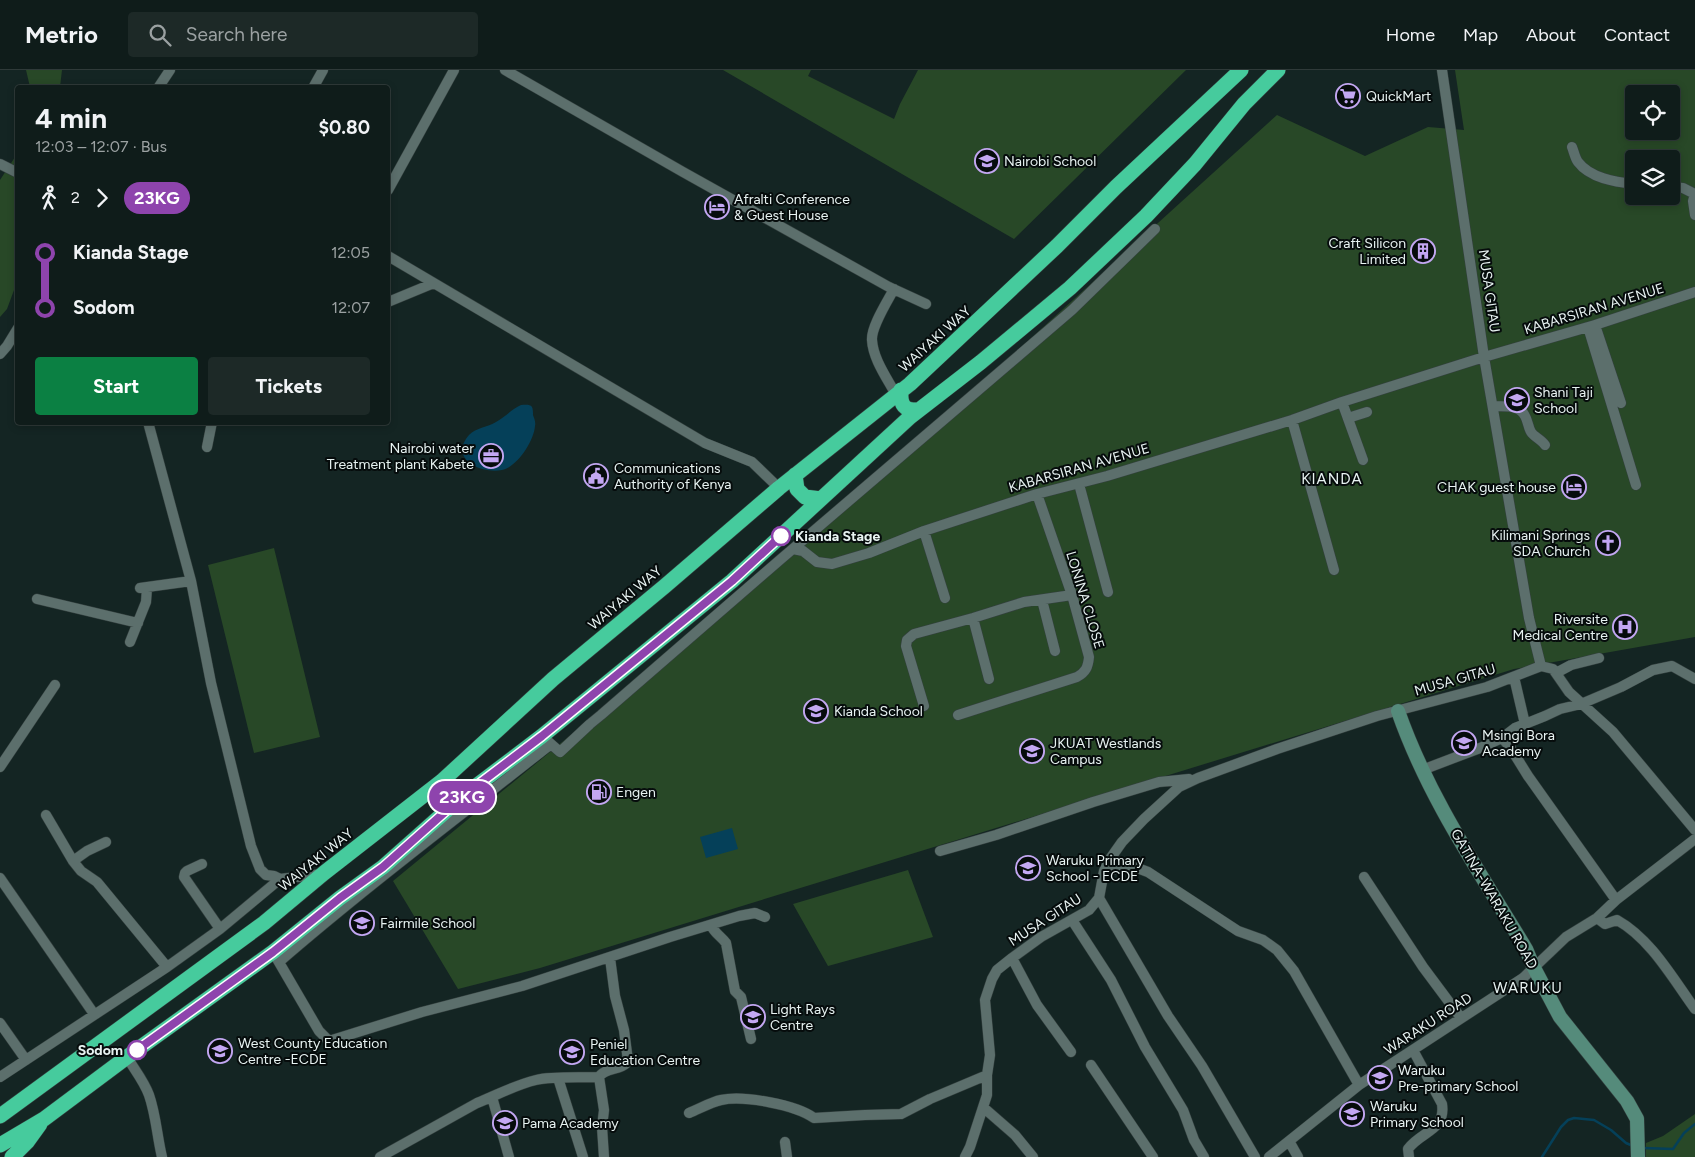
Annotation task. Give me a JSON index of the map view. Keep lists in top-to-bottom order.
{
  "streets": {
    "highway": ["WAIYAKI WAY"],
    "street": [
      "MUSA GITAU",
      "KABARSIRAN AVENUE",
      "LONINA CLOSE",
      "GATINA-WARAKU ROAD",
      "WARAKU ROAD"
    ]
  },
  "crossings": [
    ["MUSA GITAU", "KABARSIRAN AVENUE"],
    ["MUSA GITAU", "GATINA-WARAKU ROAD"],
    ["KABARSIRAN AVENUE", "LONINA CLOSE"],
    ["GATINA-WARAKU ROAD", "WARAKU ROAD"]
  ],
  "districts": ["KIANDA", "WARUKU"],
  "places": {
    "supermarket": ["QuickMart"],
    "school or university": [
      "Nairobi School",
      "Shani Taji School",
      "Kianda School",
      "Msingi Bora Academy",
      "JKUAT Westlands Campus",
      "Waruku Primary School - ECDE",
      "Fairmile School",
      "Light Rays Centre",
      "West County Education Centre -ECDE",
      "Peniel Education Centre",
      "Waruku Pre-primary School",
      "Waruku Primary School",
      "Pama Academy"
    ],
    "hotel": ["Afralti Conference & Guest House", "CHAK guest house"],
    "building": ["Craft Silicon Limited"],
    "office": ["Nairobi water Treatment plant Kabete"],
    "public building": ["Communications Authority of Kenya"],
    "other": ["Kianda Stage", "Sodom"],
    "church": ["Kilimani Springs SDA Church"],
    "hospital": ["Riversite Medical Centre"],
    "fuel station": ["Engen"]
  },
  "lines": ["bus line 23KG"],
  "page": {
    "header": "Metrio",
    "search": "Search here",
    "nav": [
      "Home",
      "Map",
      "About",
      "Contact"
    ],
    "on_map": "23KG",
    "heading": ["4 min", "12:03 – 12:07 · Bus", "$0.80"],
    "legs": ["2", "23KG"],
    "list": [
      {
        "name": "Kianda Stage",
        "value": "12:05"
      },
      {
        "name": "Sodom",
        "value": "12:07"
      }
    ],
    "buttons": ["Start", "Tickets"]
  }
}
